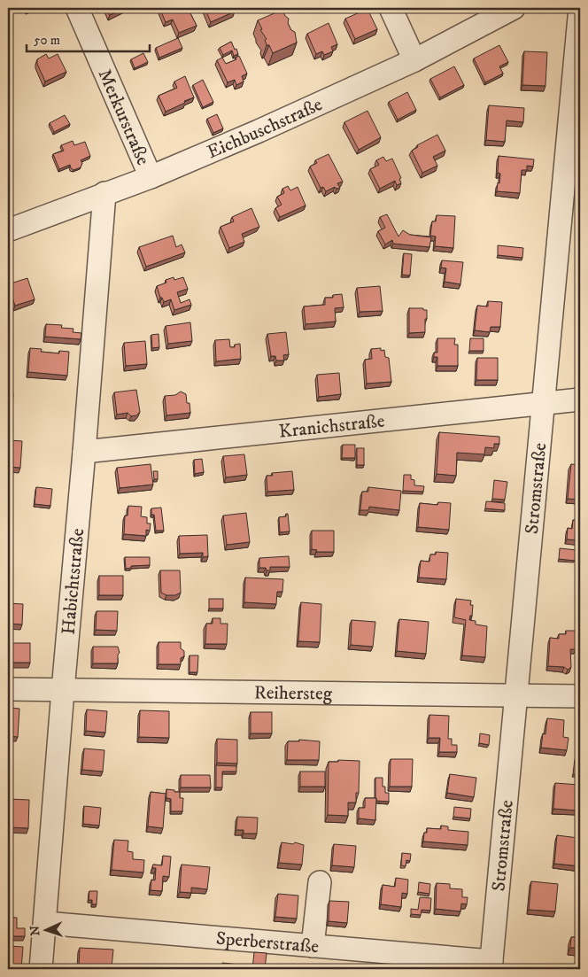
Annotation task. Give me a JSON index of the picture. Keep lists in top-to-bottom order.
{
  "streets": {
    "street": [
      "Merkurstraße",
      "Eichbuschstraße",
      "Kranichstraße",
      "Stromstraße",
      "Habichtstraße",
      "Reihersteg",
      "Sperberstraße"
    ]
  },
  "crossings": [
    ["Merkurstraße", "Eichbuschstraße"],
    ["Eichbuschstraße", "Habichtstraße"],
    ["Kranichstraße", "Stromstraße"],
    ["Kranichstraße", "Habichtstraße"],
    ["Stromstraße", "Reihersteg"],
    ["Stromstraße", "Sperberstraße"],
    ["Habichtstraße", "Reihersteg"],
    ["Habichtstraße", "Sperberstraße"]
  ],
  "scale_bar": "50 m",
  "north": "left"
}
